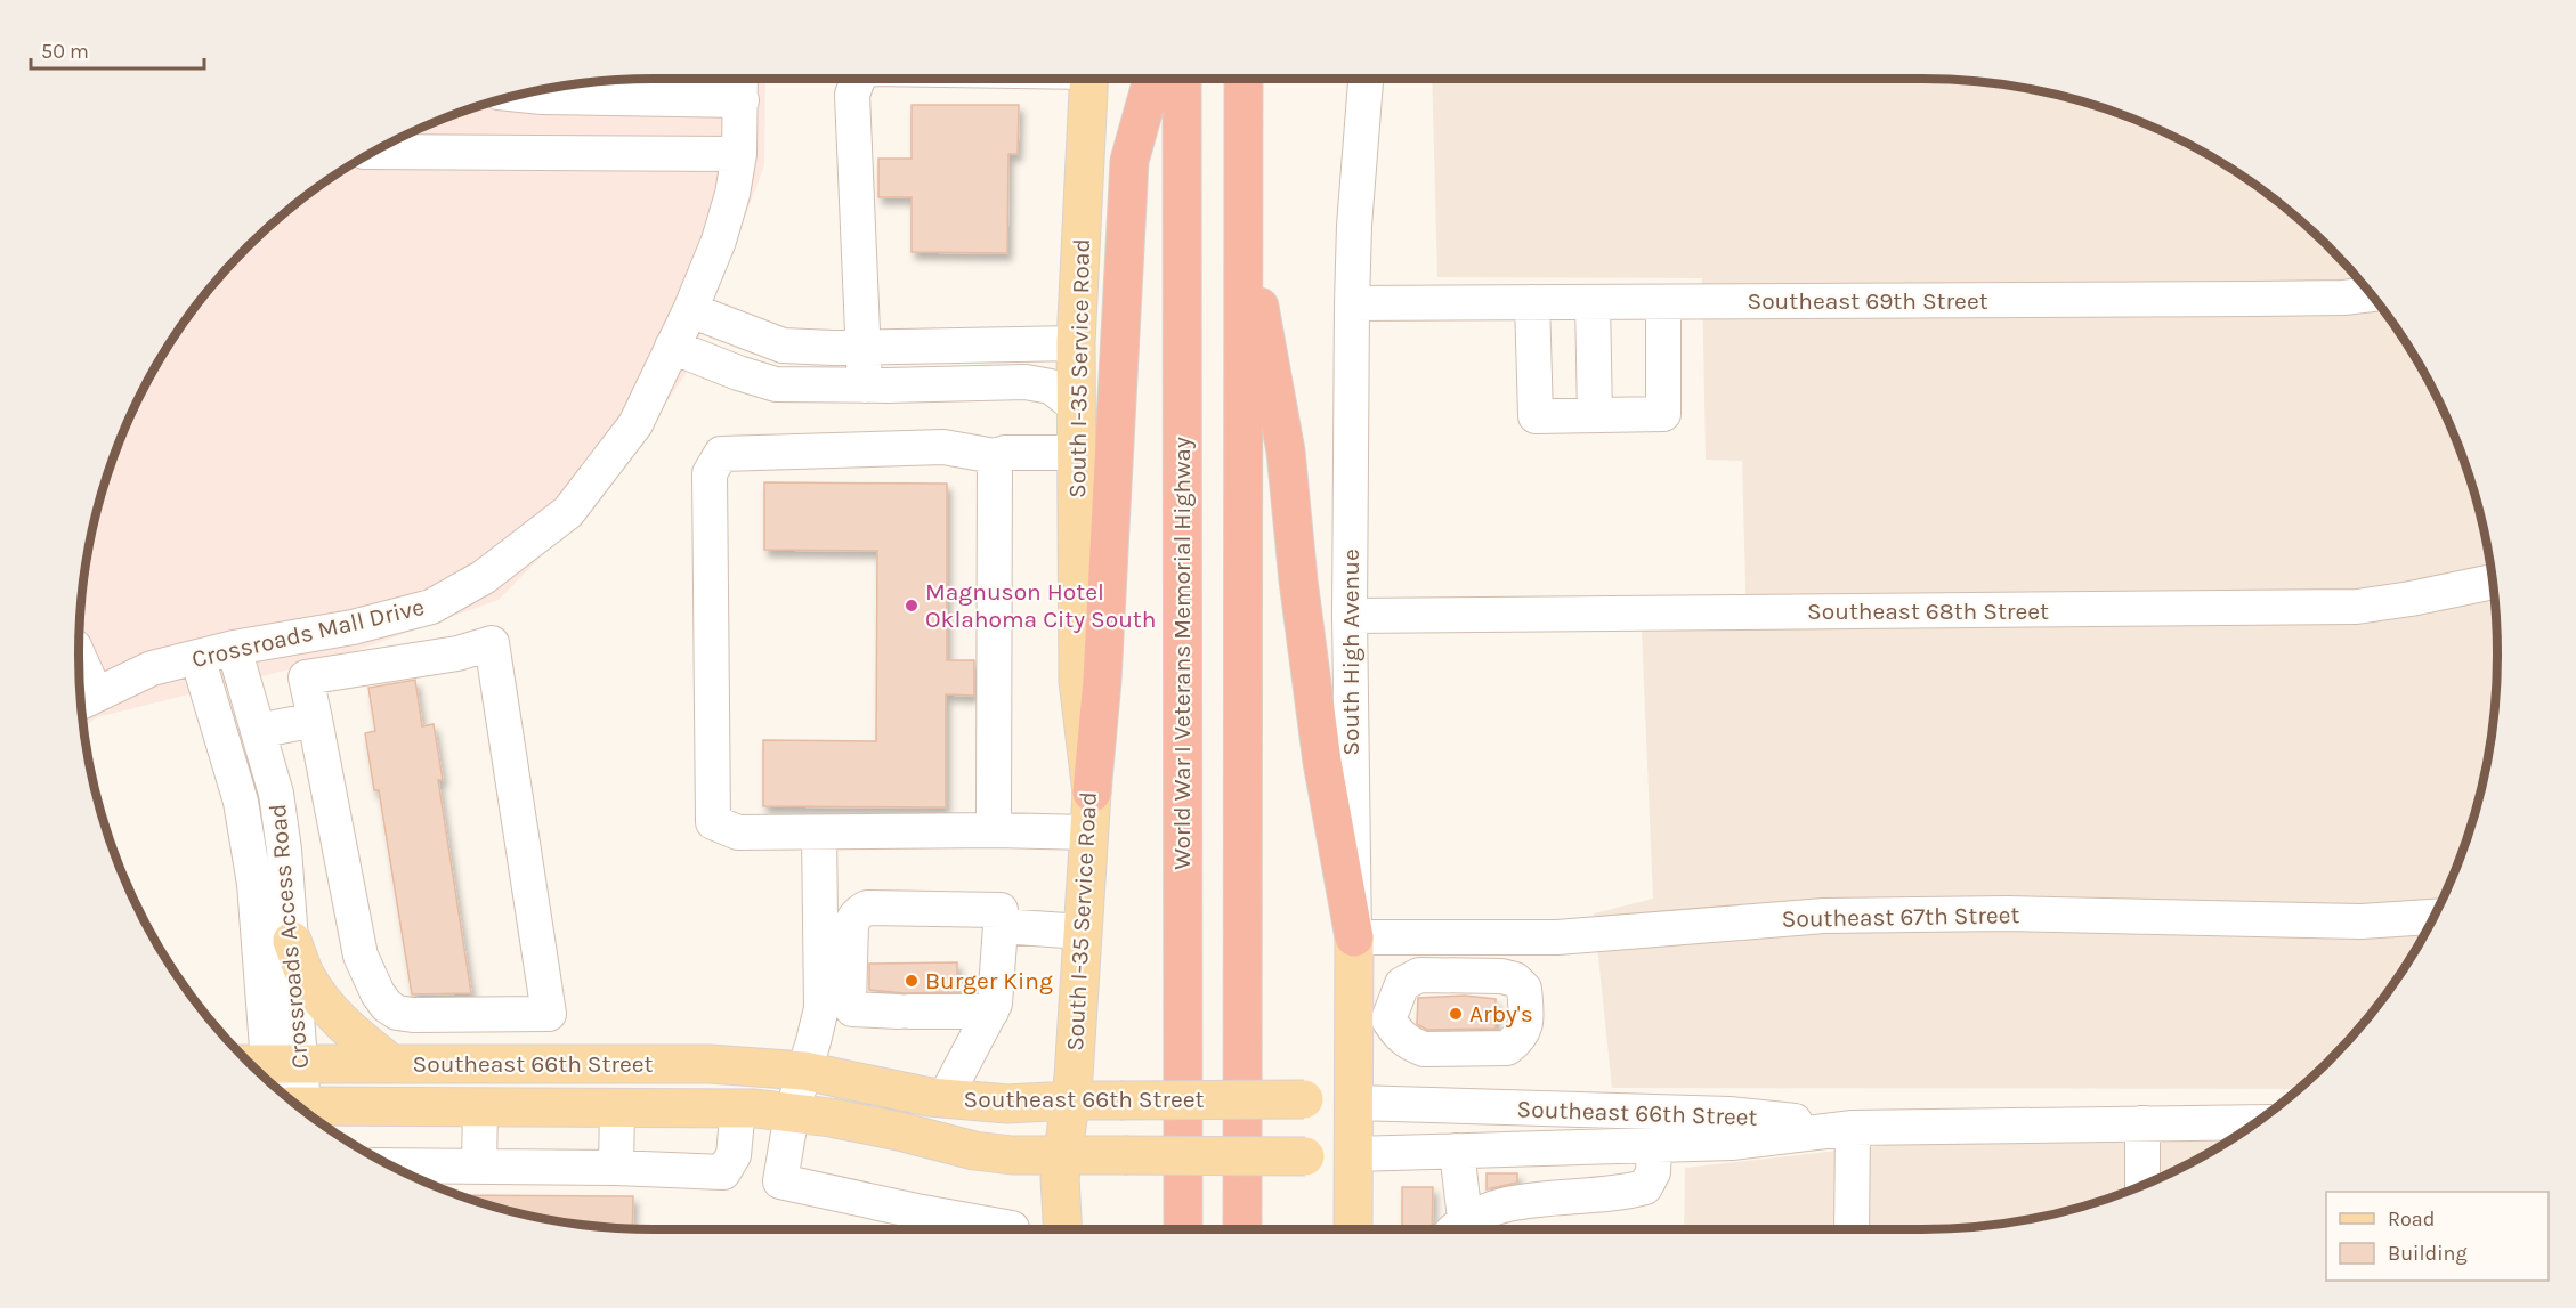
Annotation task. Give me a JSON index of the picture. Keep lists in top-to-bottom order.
{
  "streets": {
    "highway": ["World War I Veterans Memorial Highway"],
    "main road": ["South I-35 Service Road", "South High Avenue", "Southeast 66th Street"],
    "street": [
      "Southeast 69th Street",
      "Southeast 68th Street",
      "Crossroads Mall Drive",
      "Southeast 67th Street",
      "Crossroads Access Road"
    ]
  },
  "crossings": [
    ["Southeast 69th Street", "South High Avenue"],
    ["South I-35 Service Road", "Southeast 66th Street"],
    ["Southeast 68th Street", "South High Avenue"],
    ["Crossroads Mall Drive", "Crossroads Access Road"],
    ["South High Avenue", "Southeast 67th Street"],
    ["South High Avenue", "Southeast 66th Street"],
    ["Crossroads Access Road", "Southeast 66th Street"]
  ],
  "places": ["Magnuson Hotel Oklahoma City South", "Burger King", "Arby's"],
  "legend": ["Road", "Building"],
  "scale_bar": "50 m"
}
